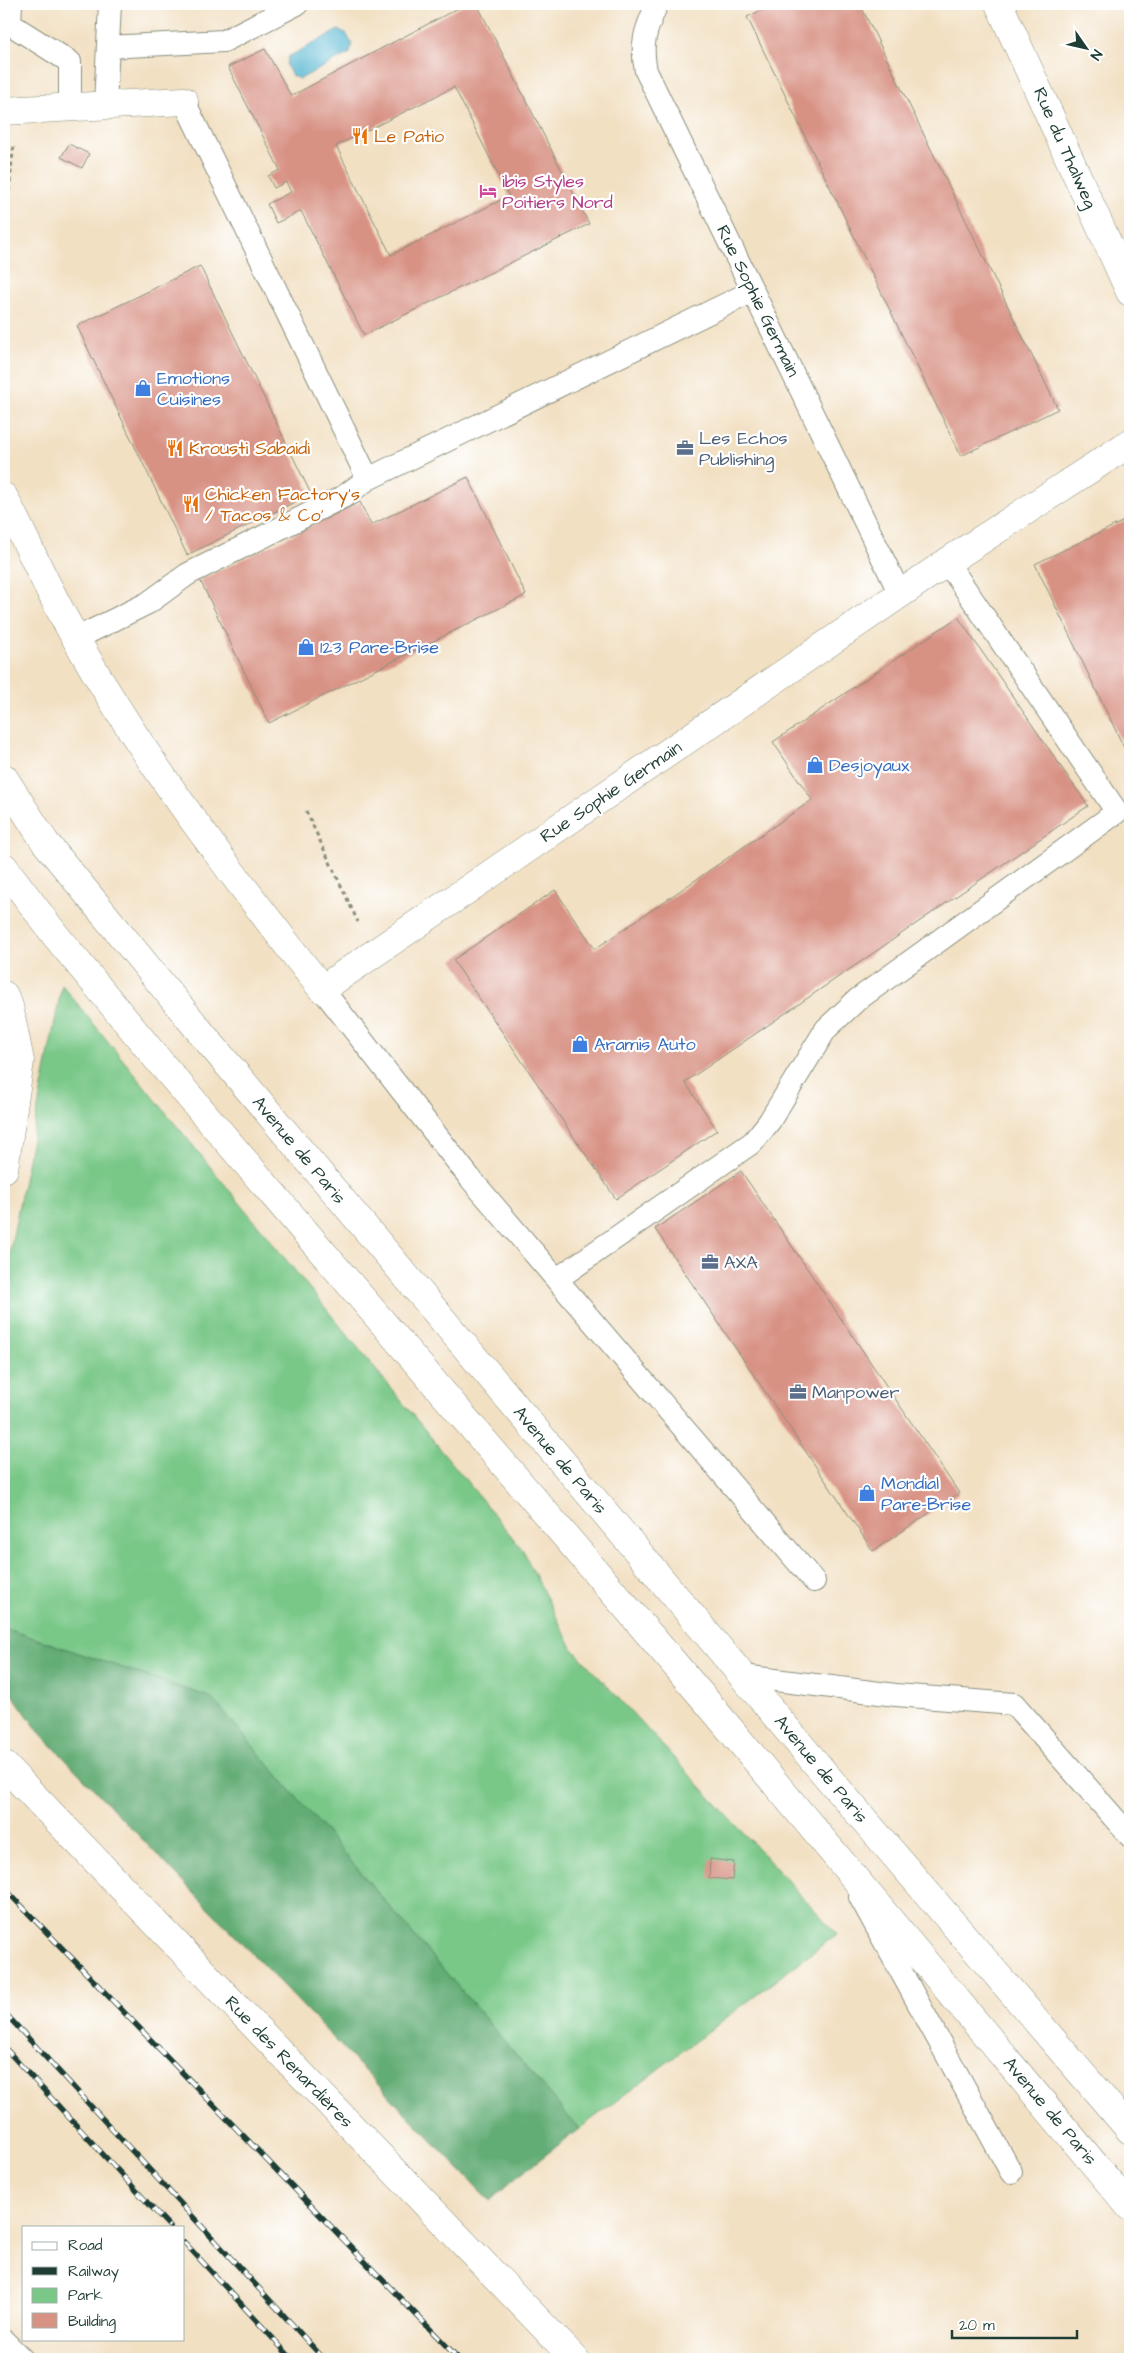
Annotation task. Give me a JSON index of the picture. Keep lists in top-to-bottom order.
{
  "streets": {
    "main road": [
      "Rue du Thalweg",
      "Rue Sophie Germain",
      "Avenue de Paris",
      "Rue des Renardières"
    ]
  },
  "places": {
    "restaurant": ["Le Patio", "Krousti Sabaidi", "Chicken Factory's / Tacos & Co'"],
    "hotel": ["ibis Styles Poitiers Nord"],
    "shop": [
      "Emotions Cuisines",
      "123 Pare-Brise",
      "Desjoyaux",
      "Aramis Auto",
      "Mondial Pare-Brise"
    ],
    "office": ["Les Echos Publishing", "AXA", "Manpower"]
  },
  "legend": [
    "Road",
    "Railway",
    "Park",
    "Building"
  ],
  "scale_bar": "20 m",
  "north": "bottom right"
}
